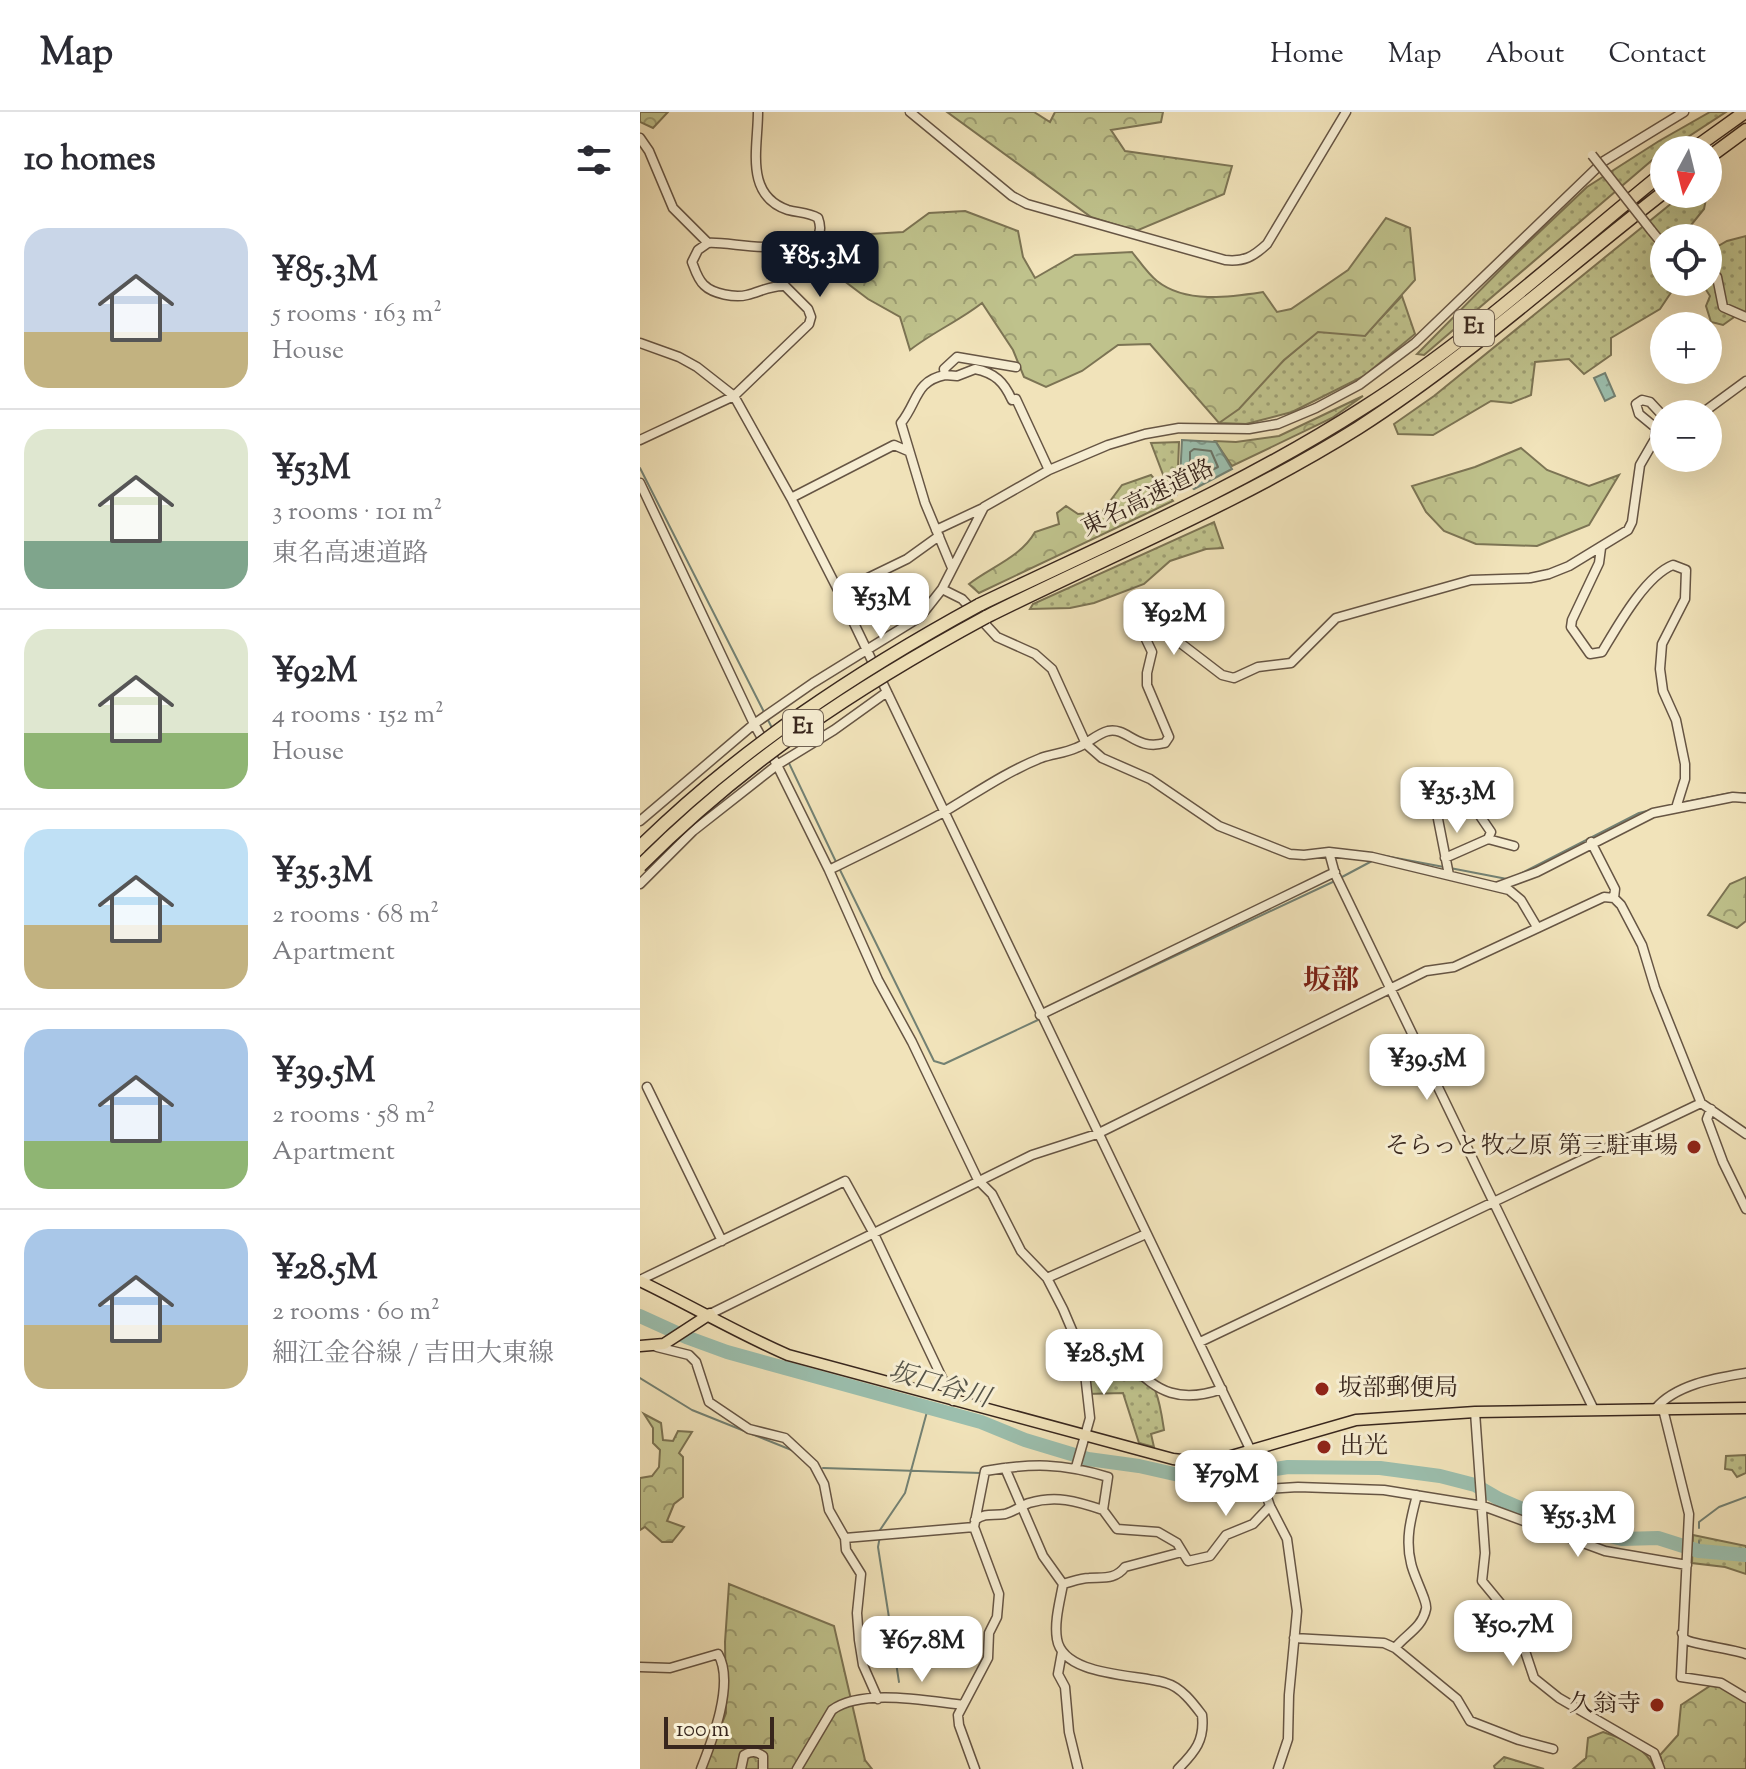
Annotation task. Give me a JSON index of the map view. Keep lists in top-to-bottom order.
{
  "streets": {
    "highway": ["E1", "東名高速道路"]
  },
  "districts": ["坂部"],
  "water": ["坂口谷川"],
  "places": [
    "そらっと牧之原 第三駐車場",
    "坂部郵便局",
    "出光",
    "久翁寺"
  ],
  "scale_bar": "100 m",
  "north": "bottom",
  "page": {
    "header": "Map",
    "nav": [
      "Home",
      "Map",
      "About",
      "Contact"
    ],
    "heading": "10 homes",
    "map_buttons": ["+", "−"],
    "list": [
      {
        "name": "¥85.3M",
        "note": "5 rooms · 163 m² · House"
      },
      {
        "name": "¥53M",
        "note": "3 rooms · 101 m² · 東名高速道路"
      },
      {
        "name": "¥92M",
        "note": "4 rooms · 152 m² · House"
      },
      {
        "name": "¥35.3M",
        "note": "2 rooms · 68 m² · Apartment"
      },
      {
        "name": "¥39.5M",
        "note": "2 rooms · 58 m² · Apartment"
      },
      {
        "name": "¥28.5M",
        "note": "2 rooms · 60 m² · 細江金谷線 / 吉田大東線"
      }
    ],
    "price": [
      "¥85.3M",
      "¥53M",
      "¥92M",
      "¥35.3M",
      "¥39.5M",
      "¥28.5M",
      "¥79M",
      "¥55.3M",
      "¥50.7M",
      "¥67.8M"
    ],
    "scale": "100 m"
  }
}
